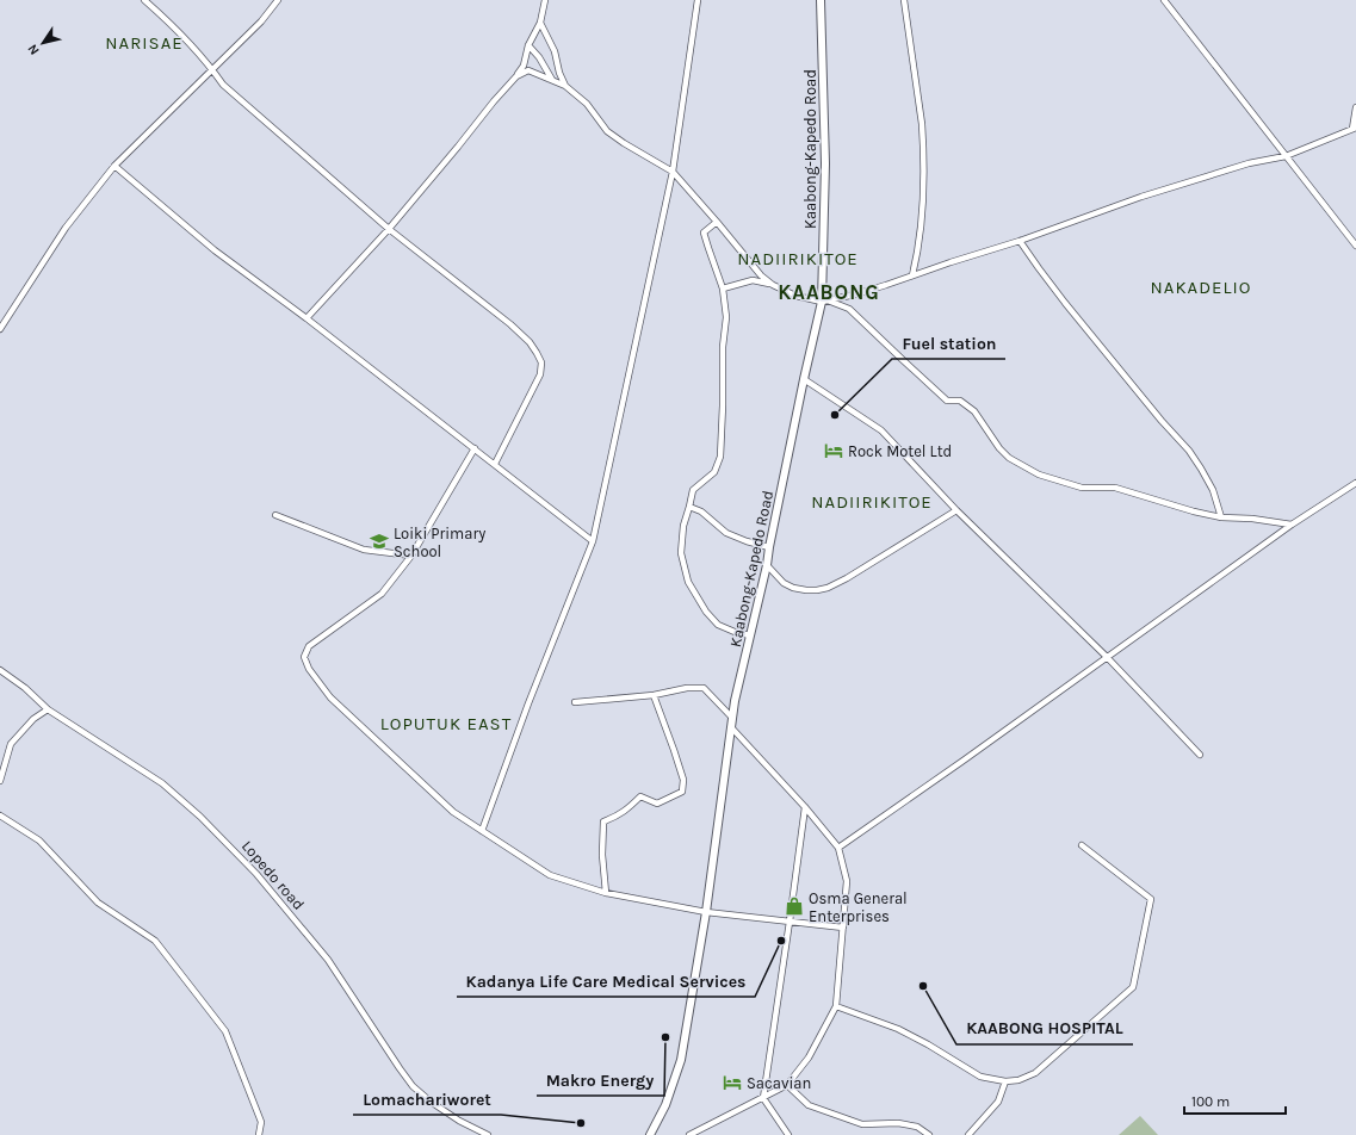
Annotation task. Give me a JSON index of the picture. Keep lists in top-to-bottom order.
{
  "streets": {
    "main road": ["Kaabong-Kapedo Road"],
    "street": ["Lopedo road"]
  },
  "districts": [
    "NARISAE",
    "NADIIRIKITOE",
    "NAKADELIO",
    "KAABONG",
    "NADIIRIKITOE",
    "LOPUTUK EAST"
  ],
  "places": {
    "other": [
      "Fuel station",
      "Kadanya Life Care Medical Services",
      "KAABONG HOSPITAL",
      "Makro Energy",
      "Lomachariworet"
    ],
    "hotel": ["Rock Motel Ltd", "Sacavian"],
    "school or university": ["Loiki Primary School"],
    "shop": ["Osma General Enterprises"]
  },
  "scale_bar": "100 m",
  "north": "bottom left"
}
